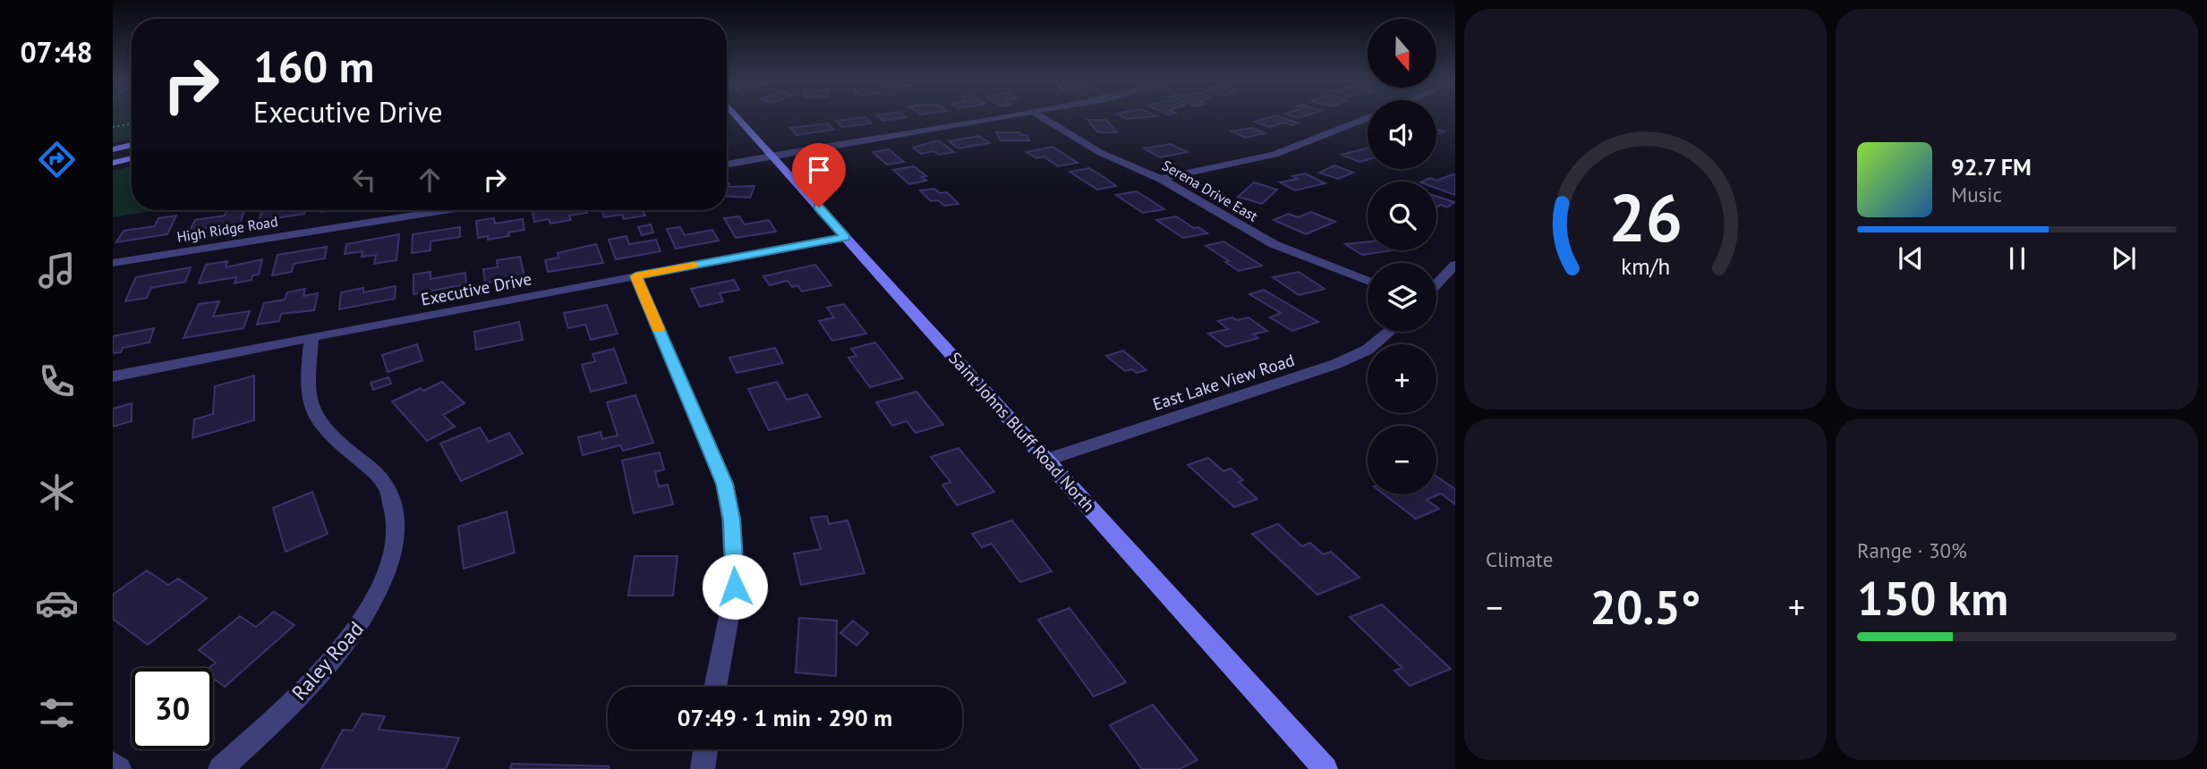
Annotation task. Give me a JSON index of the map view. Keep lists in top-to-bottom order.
{
  "streets": {
    "main road": ["Saint Johns Bluff Road North"],
    "street": [
      "Serena Drive East",
      "High Ridge Road",
      "Executive Drive",
      "East Lake View Road",
      "Raley Road"
    ]
  },
  "crossings": [
    ["Executive Drive", "Saint Johns Bluff Road North"],
    ["Executive Drive", "Raley Road"],
    ["East Lake View Road", "Saint Johns Bluff Road North"]
  ],
  "north": "bottom",
  "page": {
    "tabs": "07:48",
    "map_buttons": ["+", "−"],
    "turn": ["160 m", "Executive Drive"],
    "song": ["92.7 FM", "Music"],
    "tile": [
      "Climate",
      ["Range · 30%", "150 km"]
    ],
    "heat": ["−", "20.5°", "+"],
    "limit": "30",
    "trip": "07:49 · 1 min · 290 m",
    "gauge": ["26", "km/h"]
  }
}
